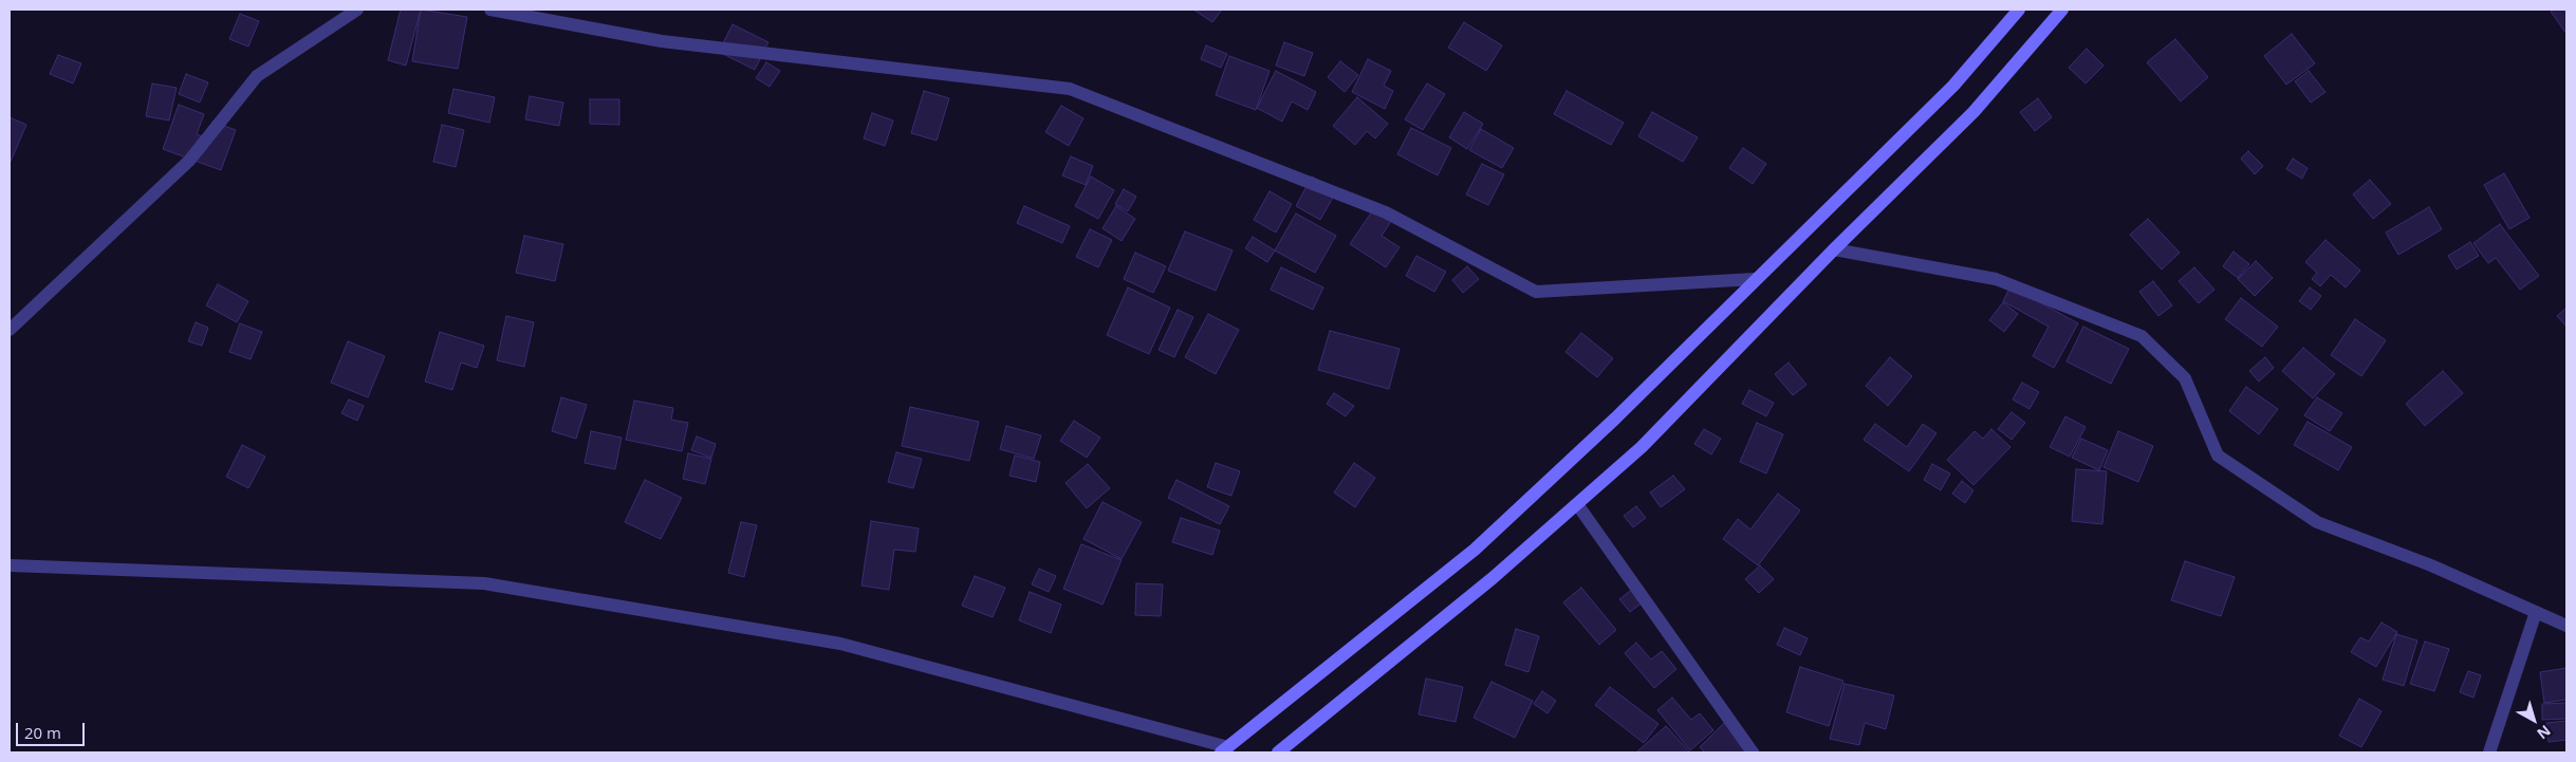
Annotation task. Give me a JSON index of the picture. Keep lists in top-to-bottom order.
{
  "scale_bar": "20 m",
  "north": "bottom right"
}
